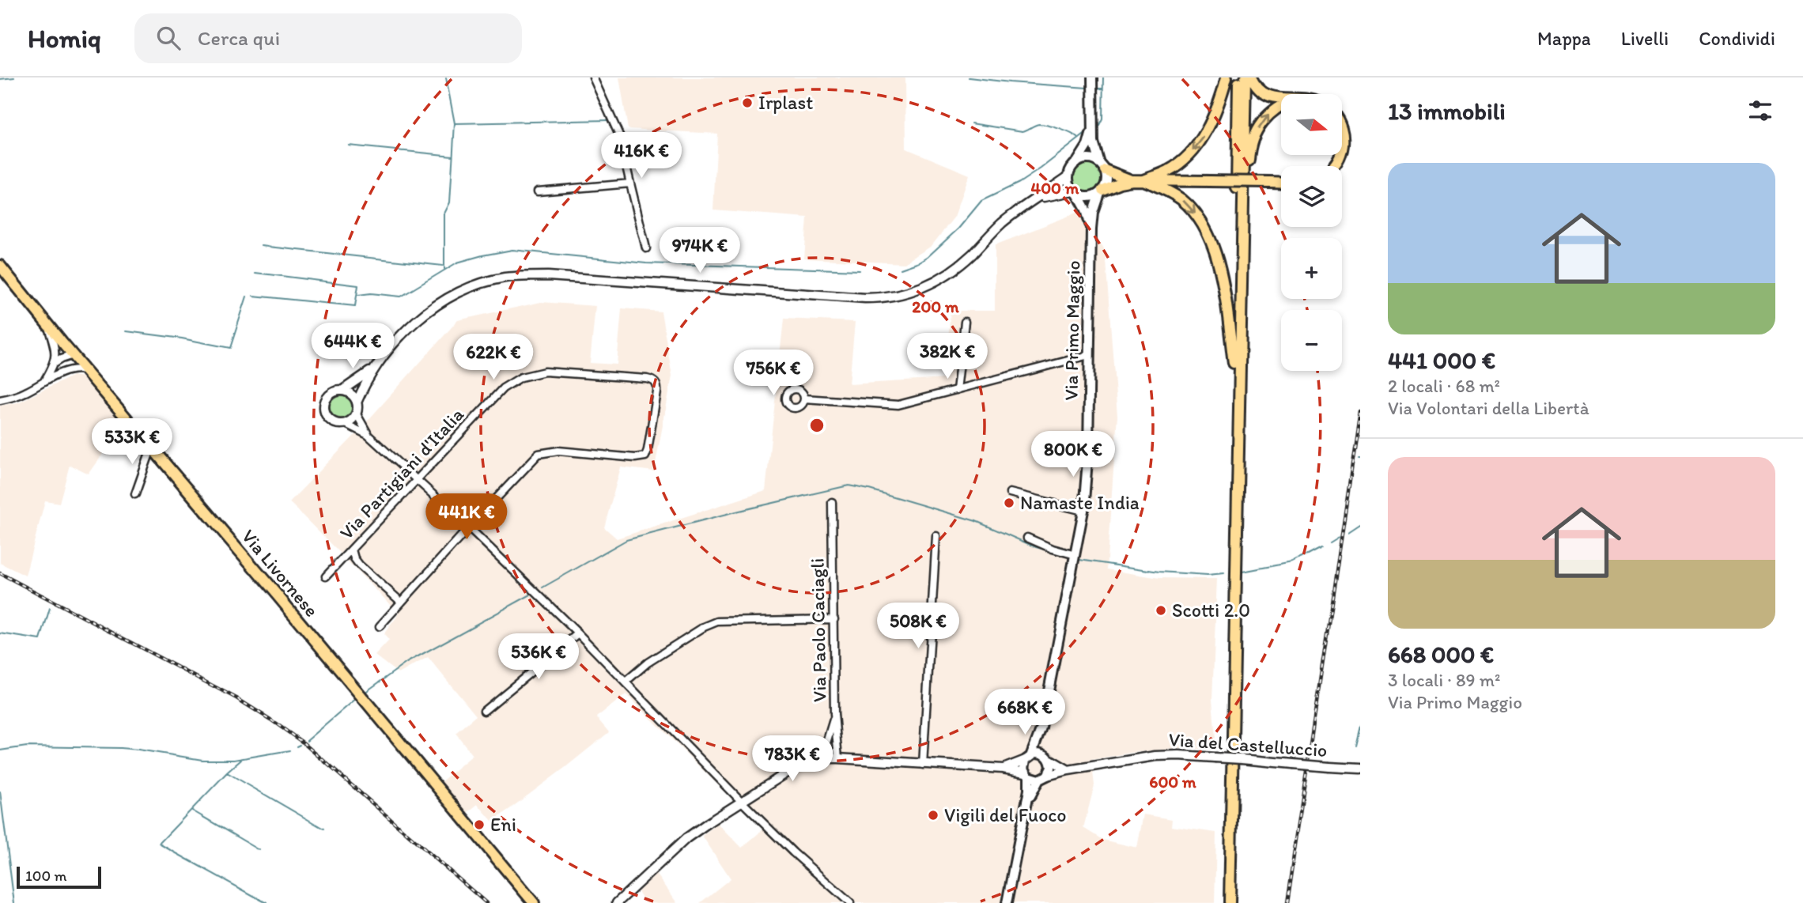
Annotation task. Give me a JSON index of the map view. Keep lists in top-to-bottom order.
{
  "streets": {
    "main road": ["Via Primo Maggio", "Via Livornese"],
    "street": ["Via Partigiani d'Italia", "Via Paolo Caciagli", "Via del Castelluccio"]
  },
  "crossings": [
    ["Via Primo Maggio", "Via del Castelluccio"]
  ],
  "places": [
    "Irplast",
    "Namaste India",
    "Scotti 2.0",
    "Vigili del Fuoco",
    "Eni"
  ],
  "scale_bar": "100 m",
  "north": "right",
  "page": {
    "header": "Homiq",
    "search": "Cerca qui",
    "nav": ["Mappa", "Livelli", "Condividi"],
    "heading": "13 immobili",
    "map_buttons": ["+", "−"],
    "price": [
      "416K €",
      "974K €",
      "644K €",
      "382K €",
      "622K €",
      "756K €",
      "533K €",
      "800K €",
      "441K €",
      "508K €",
      "536K €",
      "668K €",
      "783K €"
    ],
    "list": [
      {
        "name": "441 000 €",
        "note": "2 locali · 68 m² · Via Volontari della Libertà"
      },
      {
        "name": "668 000 €",
        "note": "3 locali · 89 m² · Via Primo Maggio"
      }
    ],
    "scale": "100 m"
  },
  "rings": ["400 m", "200 m", "600 m"]
}
